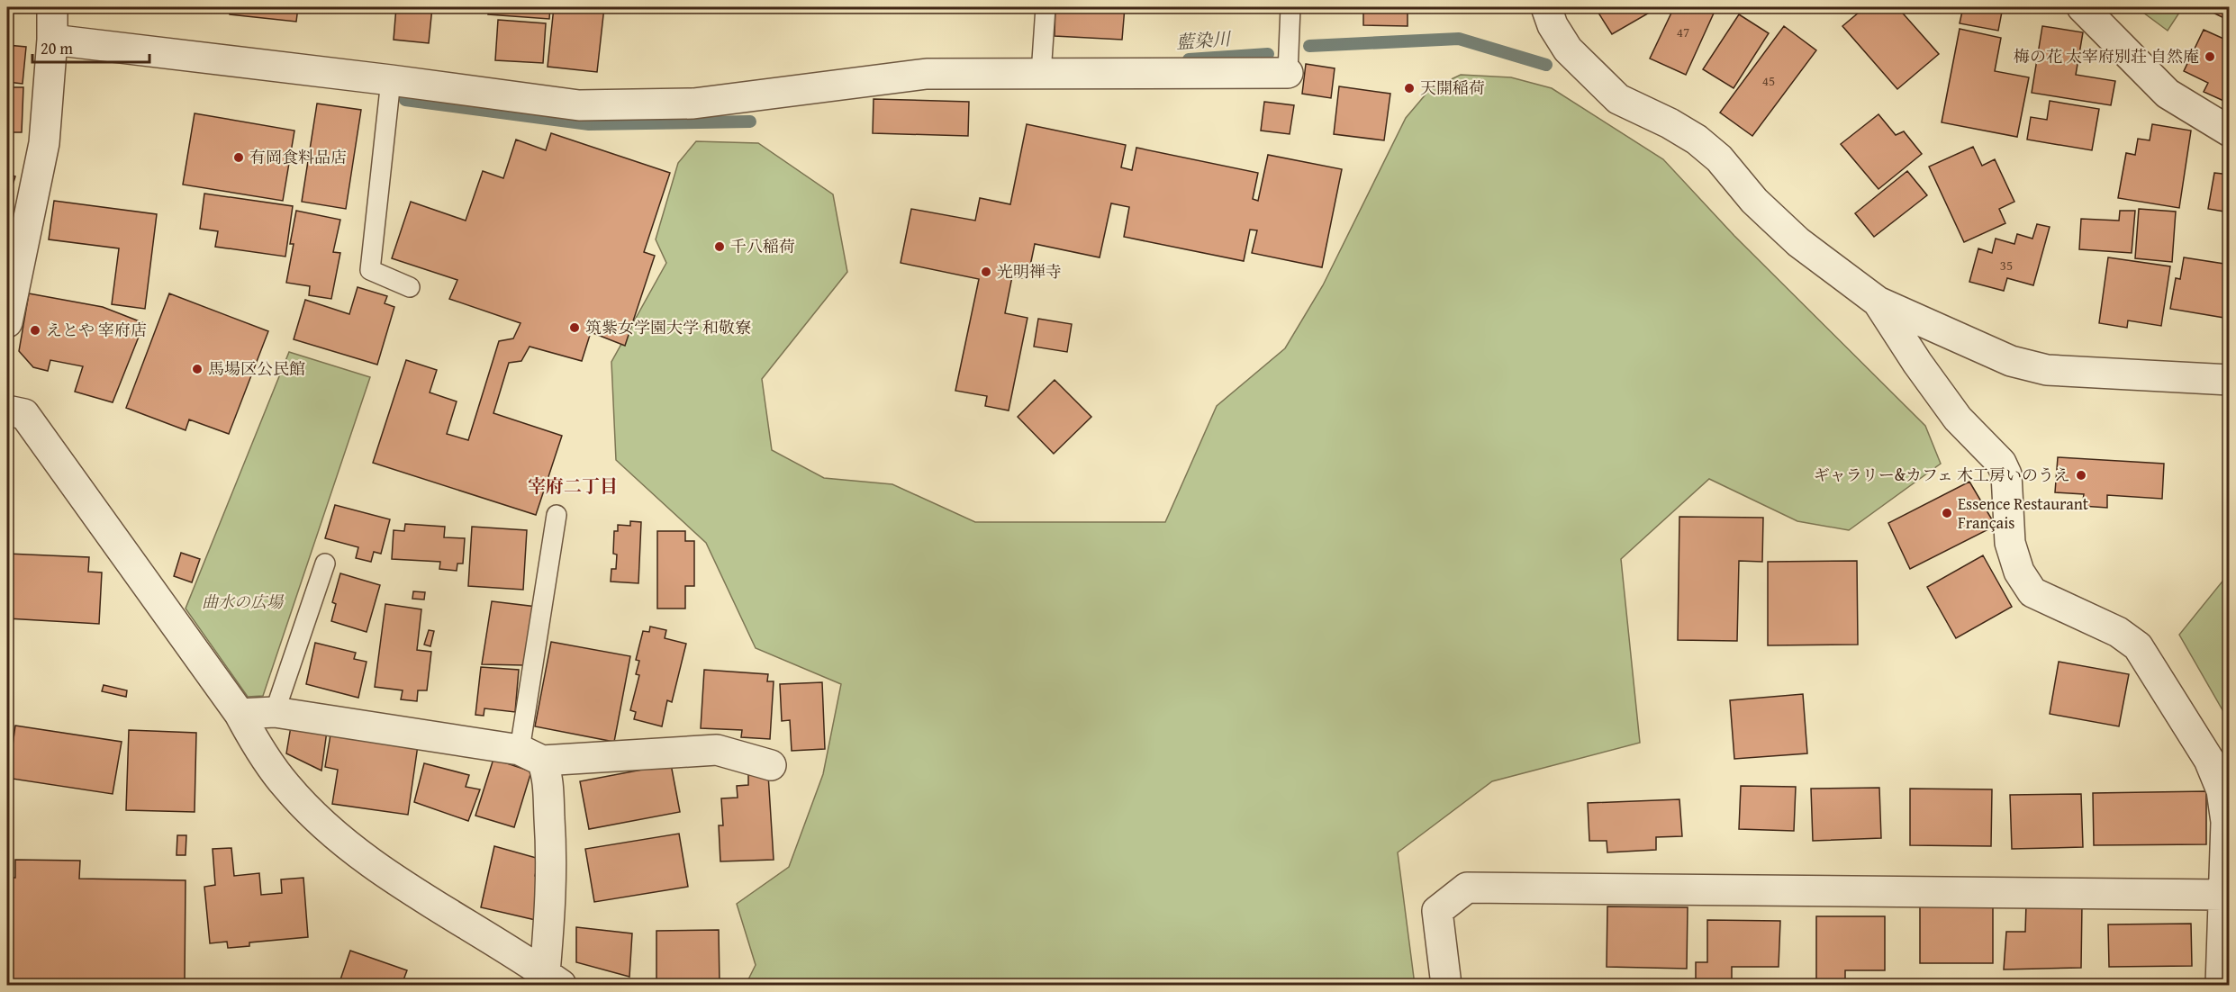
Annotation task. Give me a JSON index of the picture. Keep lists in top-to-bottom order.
{
  "districts": ["宰府二丁目"],
  "water": ["藍染川"],
  "parks": ["曲水の広場"],
  "places": [
    "梅の花 太宰府別荘 自然庵",
    "天開稲荷",
    "有岡食料品店",
    "千八稲荷",
    "光明禅寺",
    "筑紫女学園大学 和敬寮",
    "えとや 宰府店",
    "馬場区公民館",
    "ギャラリー&カフェ 木工房いのうえ",
    "Essence Restaurant Français"
  ],
  "house_numbers": ["47", "45", "35"],
  "scale_bar": "20 m"
}
